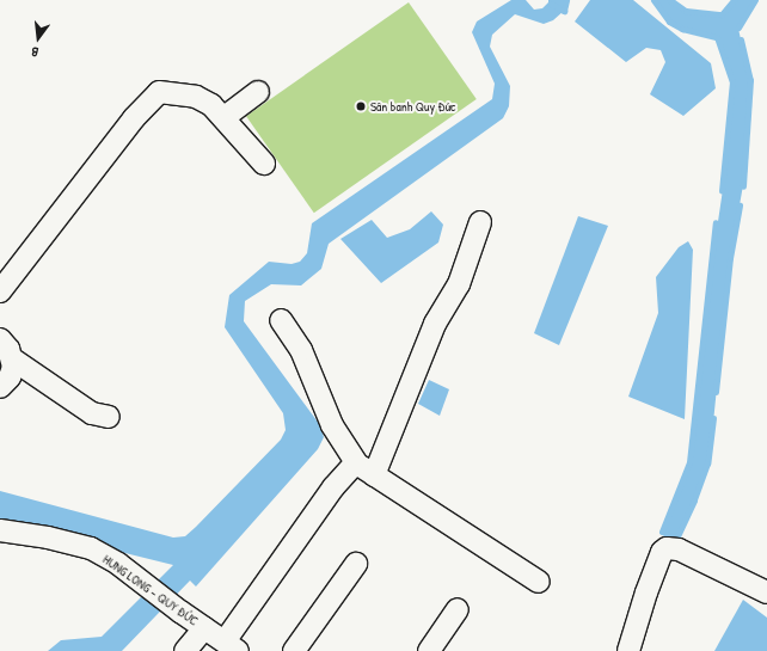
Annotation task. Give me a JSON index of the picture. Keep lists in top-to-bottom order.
{
  "streets": {
    "street": ["HƯNG LONG - QUY ĐỨC"]
  },
  "places": ["Sân banh Quy Đức"],
  "north": "bottom"
}
